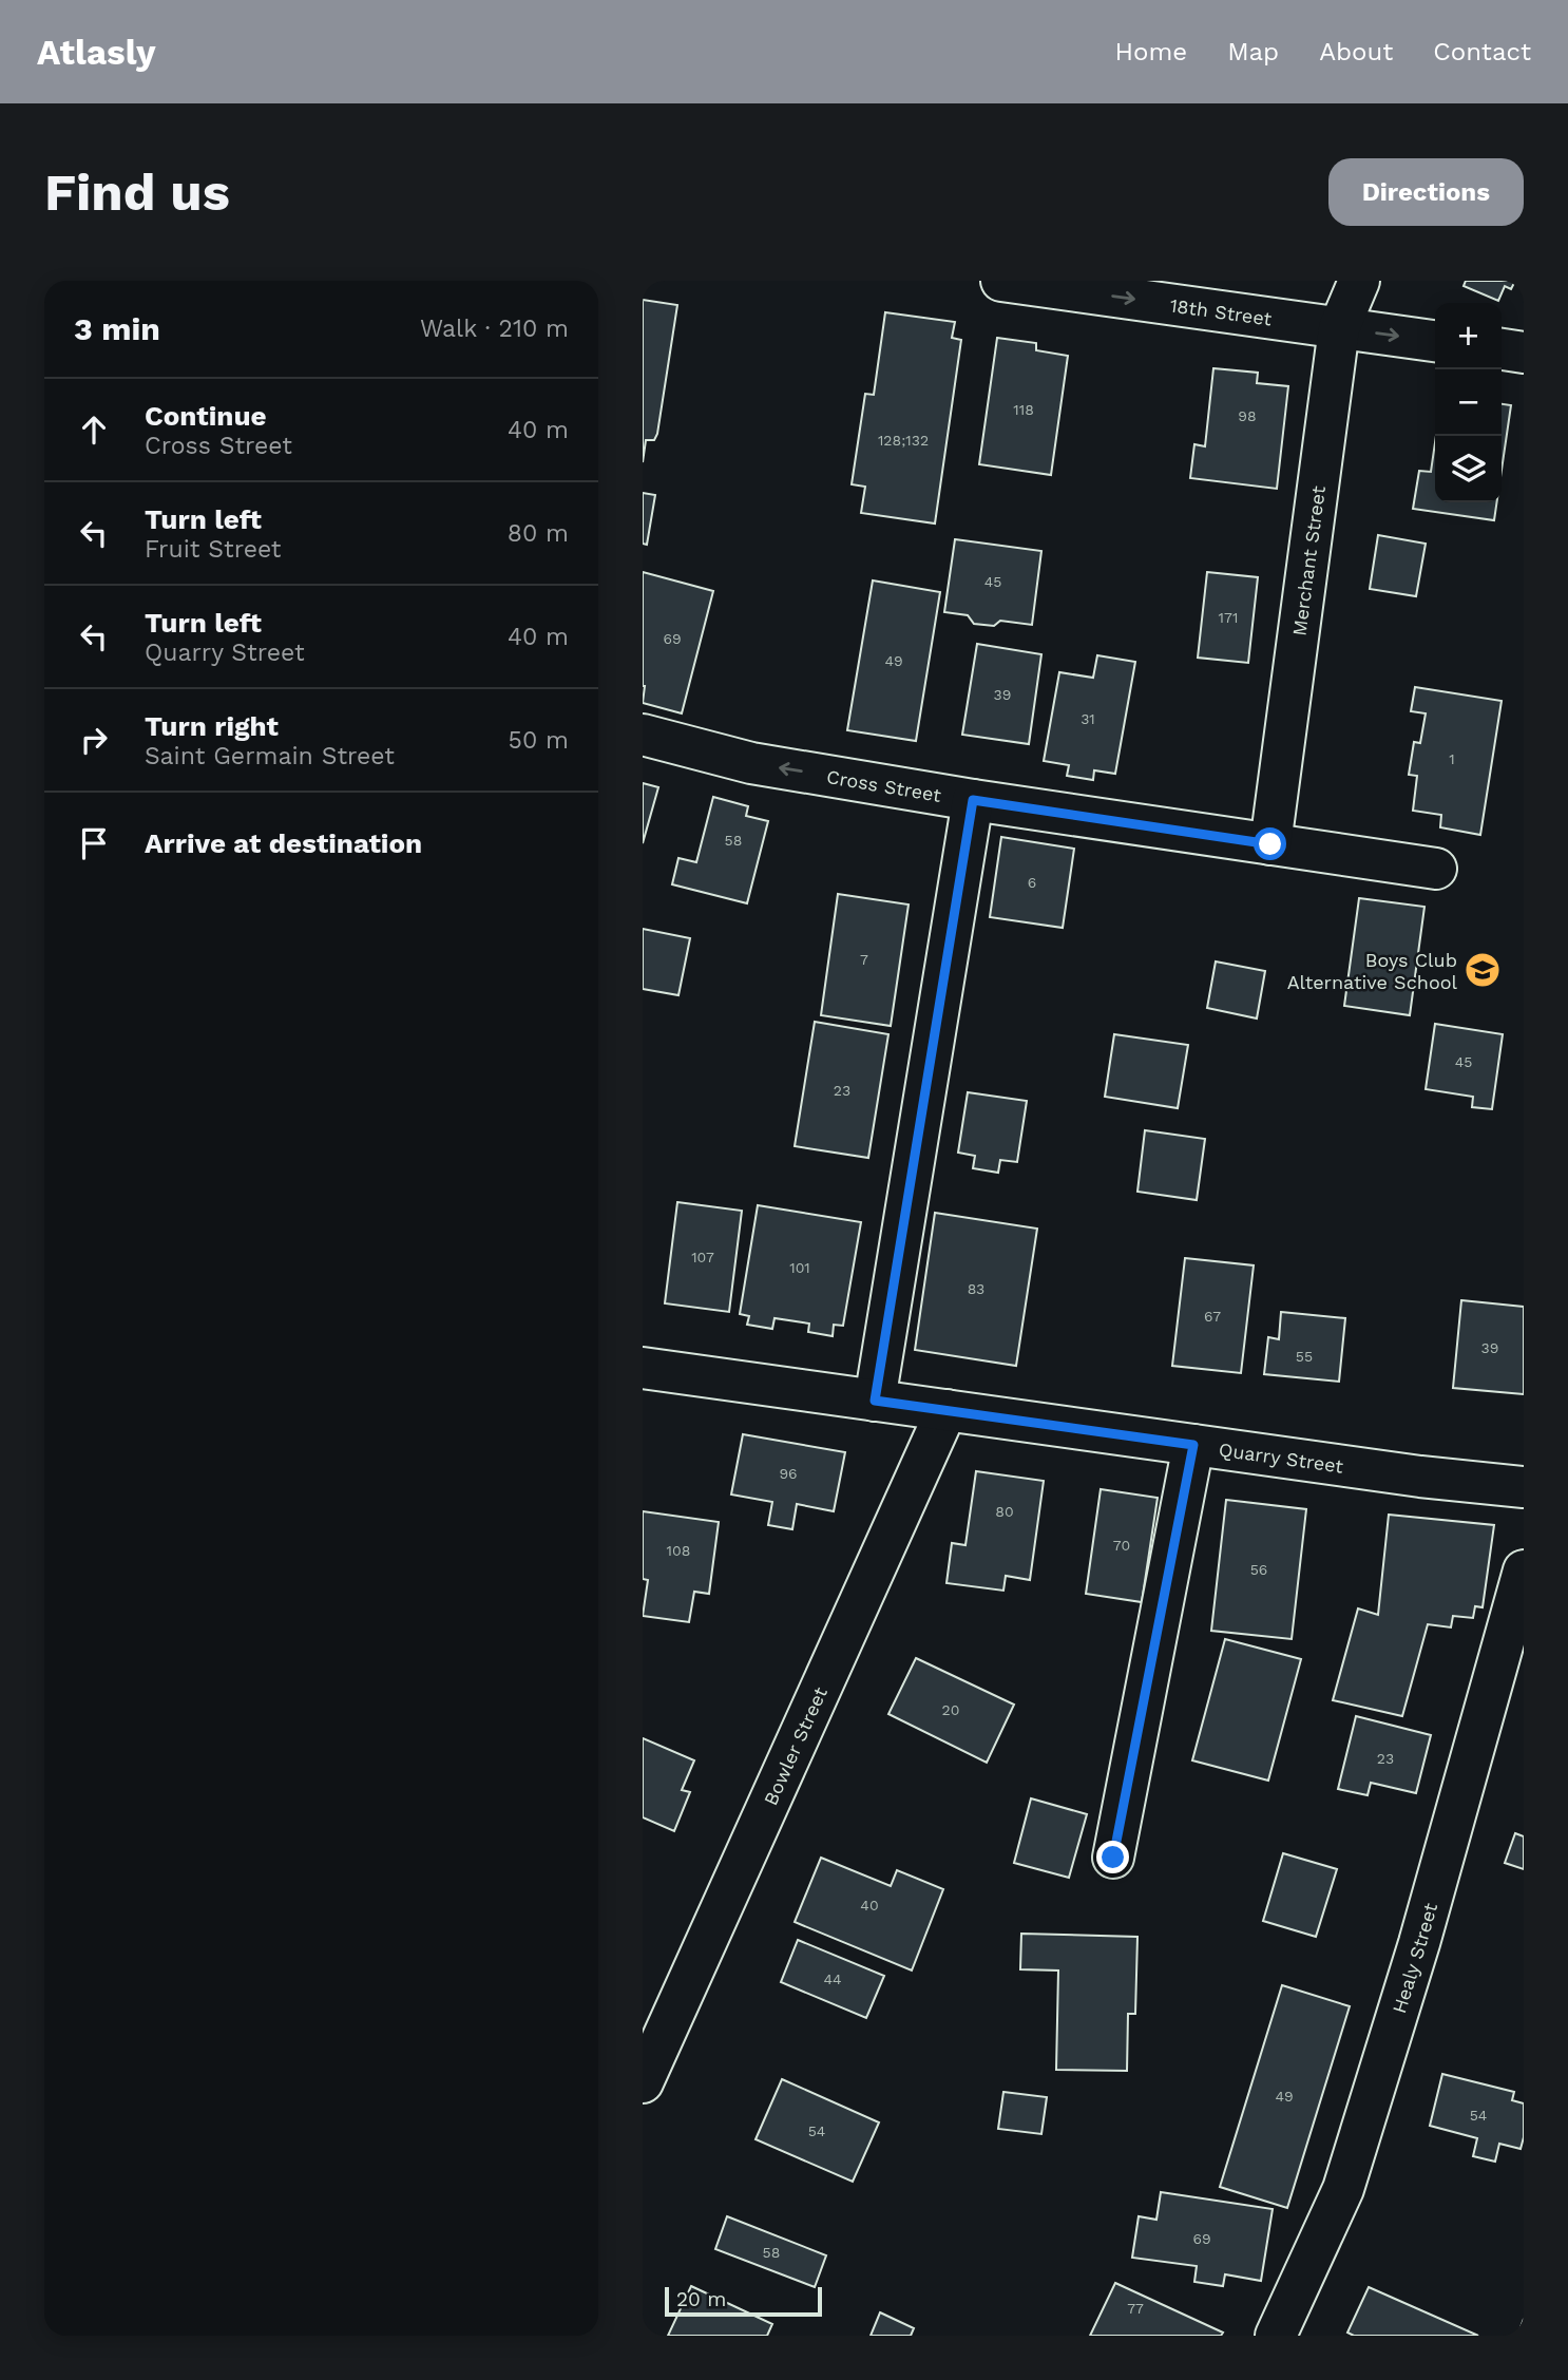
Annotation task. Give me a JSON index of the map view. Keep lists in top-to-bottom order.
{
  "streets": {
    "street": [
      "18th Street",
      "Merchant Street",
      "Cross Street",
      "Quarry Street",
      "Bowler Street",
      "Healy Street"
    ]
  },
  "crossings": [
    ["18th Street", "Merchant Street"],
    ["Merchant Street", "Cross Street"],
    ["Quarry Street", "Bowler Street"]
  ],
  "one_way": ["18th Street", "Cross Street"],
  "places": {
    "school or university": ["Boys Club Alternative School"]
  },
  "house_numbers": [
    "118",
    "98",
    "128;132",
    "45",
    "171",
    "69",
    "49",
    "39",
    "31",
    "1",
    "58",
    "6",
    "7",
    "45",
    "23",
    "107",
    "101",
    "83",
    "67",
    "39",
    "55",
    "96",
    "80",
    "70",
    "108",
    "56",
    "20",
    "23",
    "40",
    "44",
    "49",
    "54",
    "54",
    "69",
    "58",
    "77"
  ],
  "scale_bar": "20 m",
  "page": {
    "header": "Atlasly",
    "nav": [
      "Home",
      "Map",
      "About",
      "Contact"
    ],
    "buttons": "Directions",
    "title": "Find us",
    "heading": ["3 min", "Walk · 210 m"],
    "map_buttons": ["+", "−"],
    "list": [
      ["Continue", "Cross Street", "40 m"],
      ["Turn left", "Fruit Street", "80 m"],
      ["Turn left", "Quarry Street", "40 m"],
      ["Turn right", "Saint Germain Street", "50 m"],
      "Arrive at destination"
    ],
    "scale": "20 m"
  }
}
